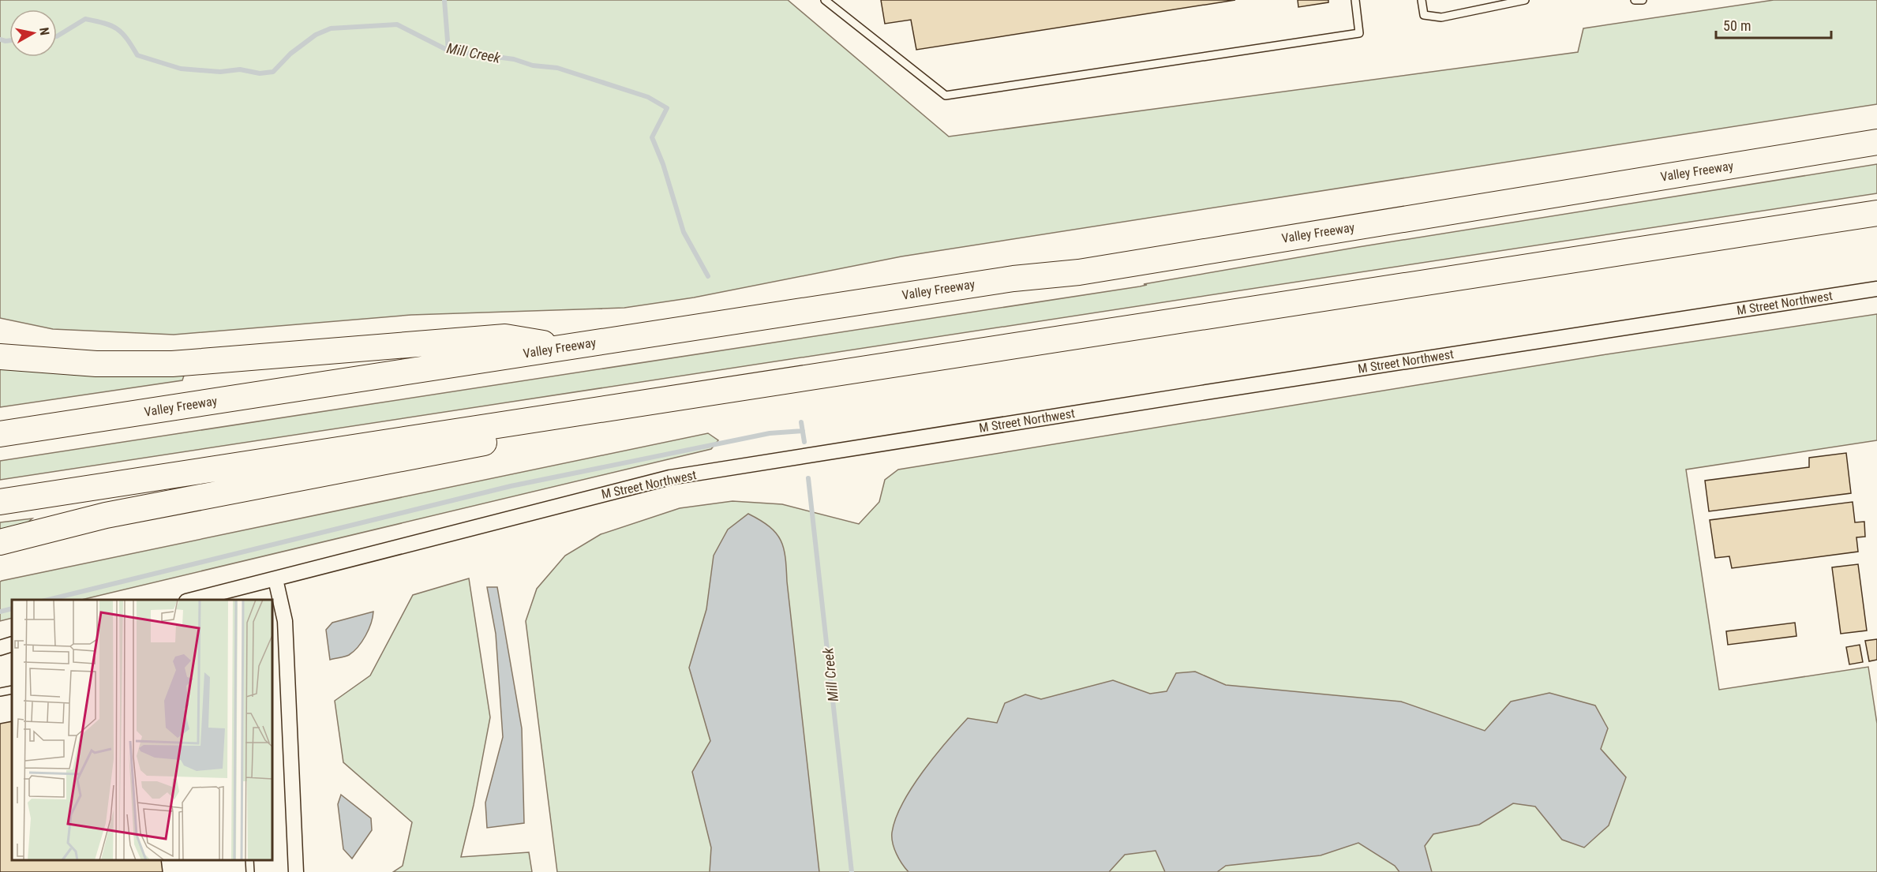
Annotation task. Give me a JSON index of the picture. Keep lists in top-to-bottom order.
{
  "streets": {
    "highway": ["Valley Freeway"],
    "street": ["M Street Northwest"]
  },
  "water": ["Mill Creek"],
  "scale_bar": "50 m",
  "north": "right"
}
